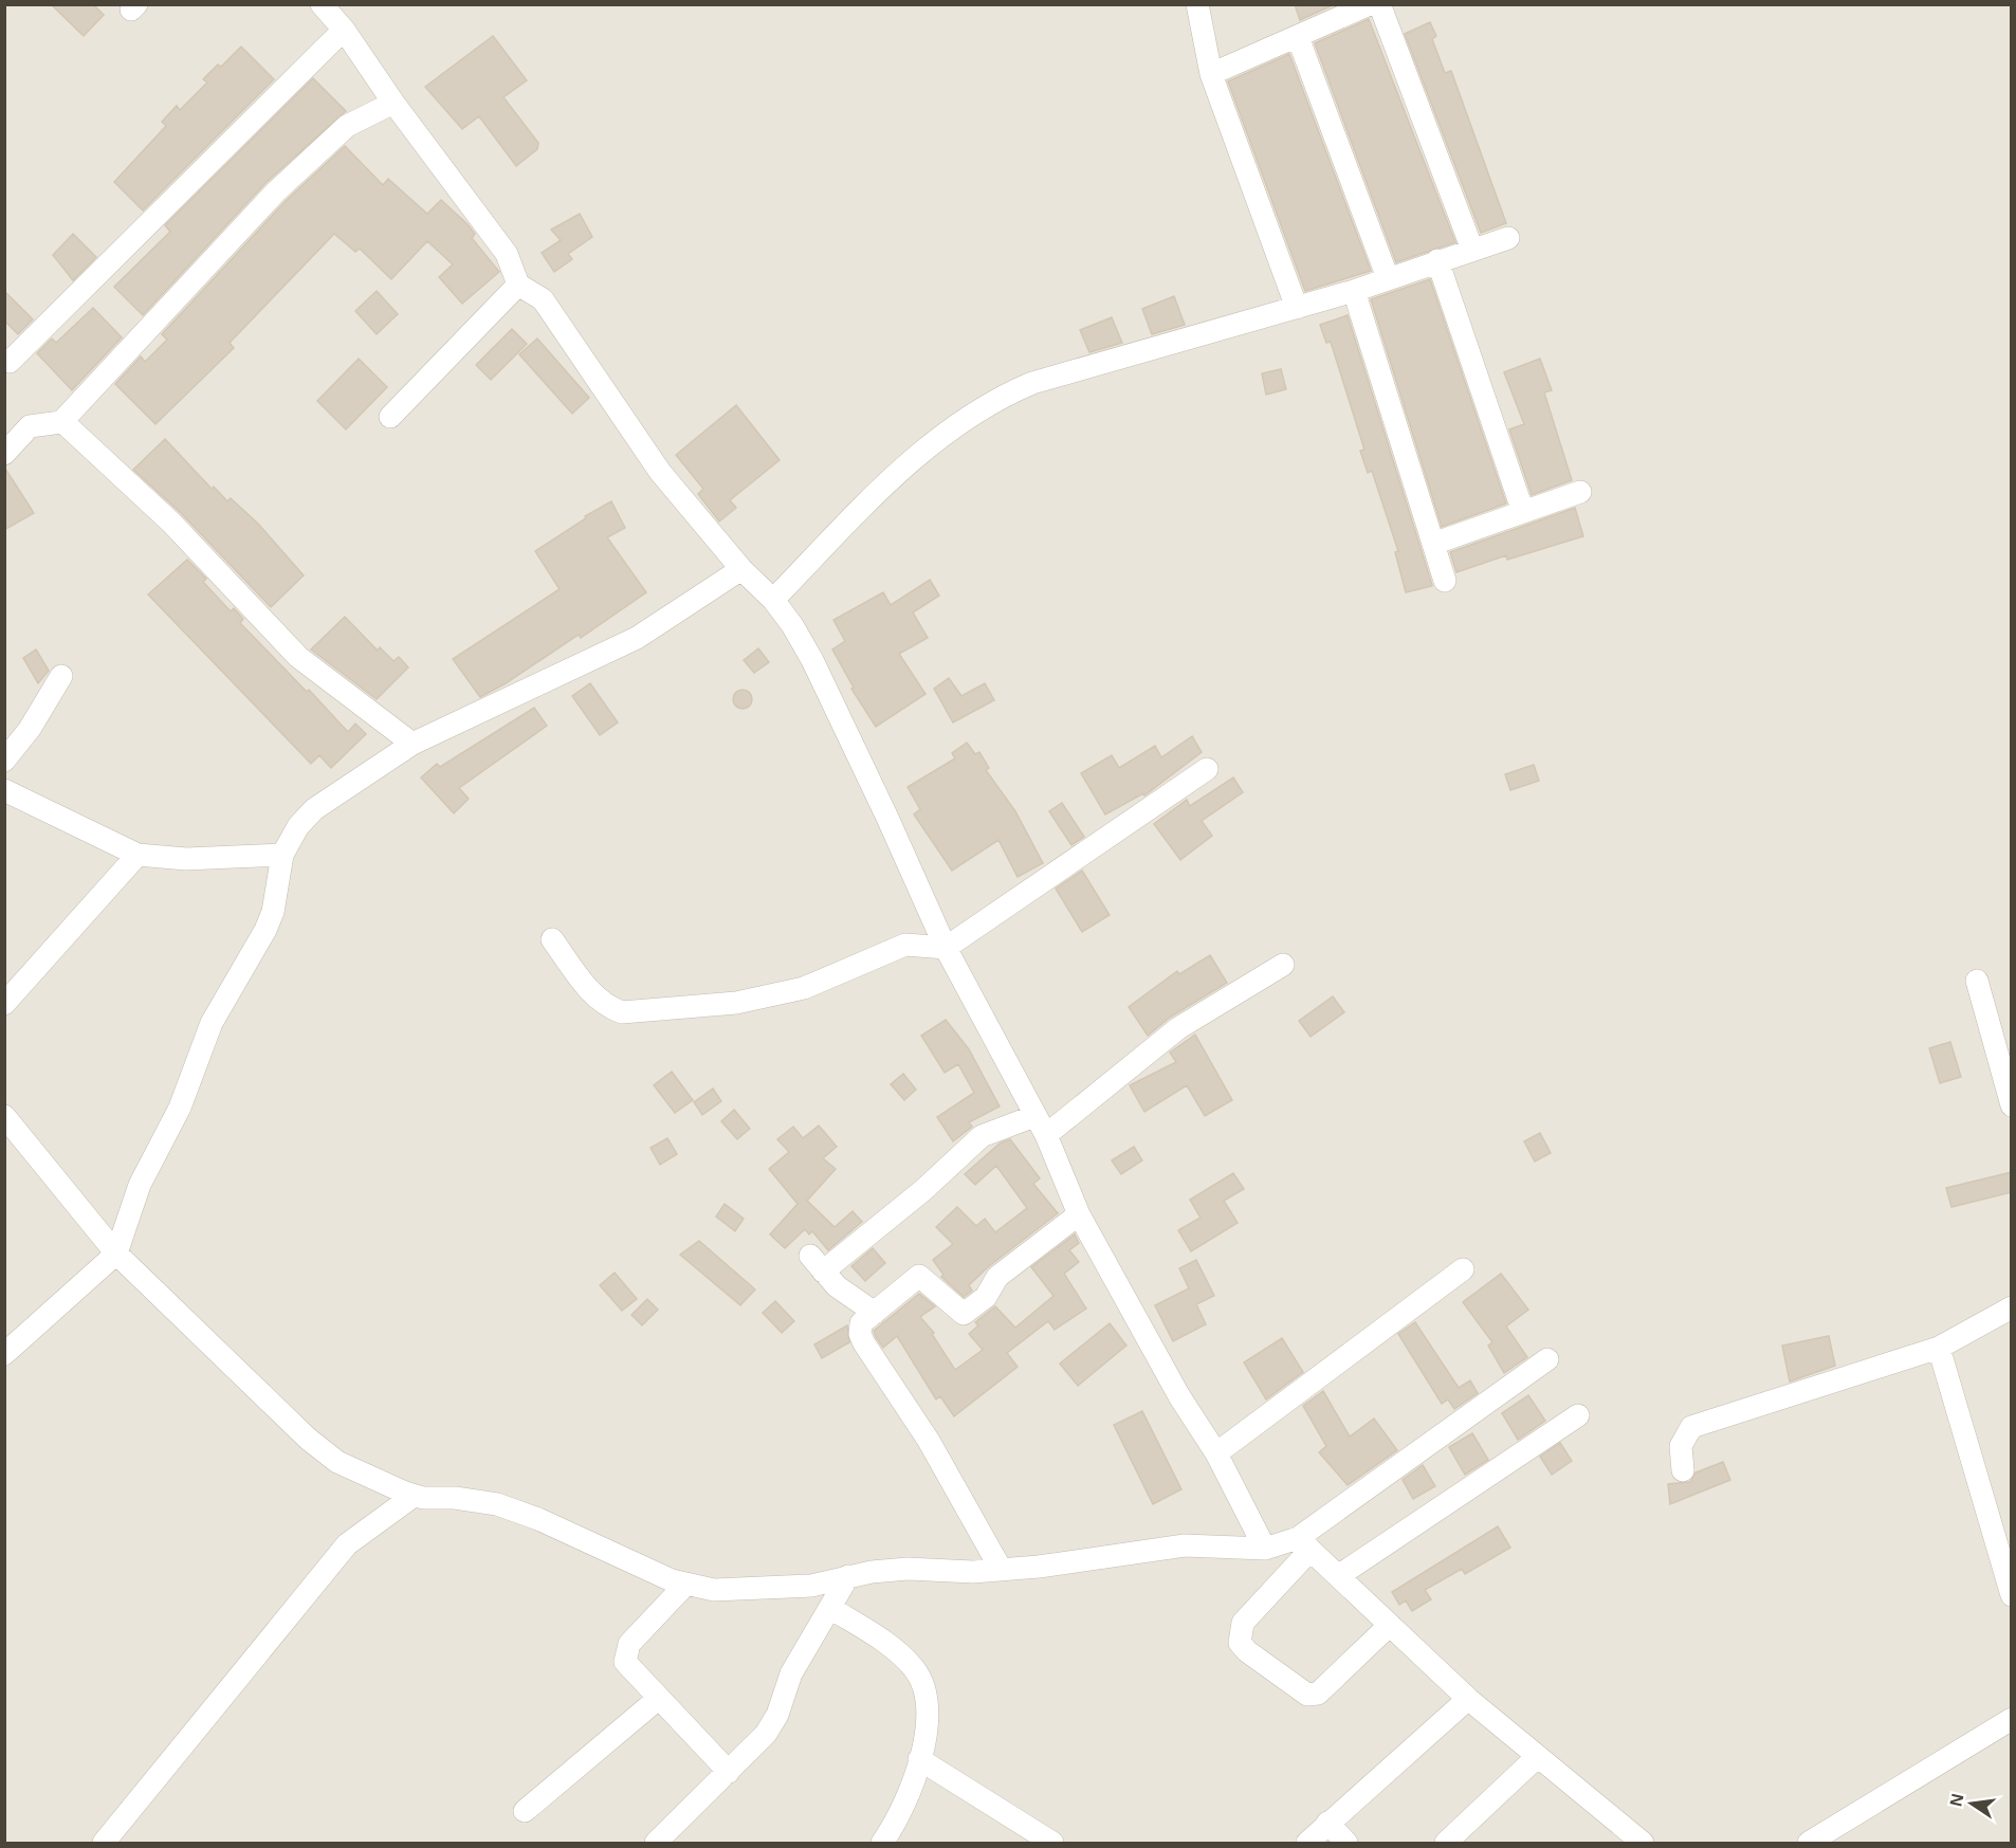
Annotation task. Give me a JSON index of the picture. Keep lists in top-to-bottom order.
{
  "north": "left"
}
